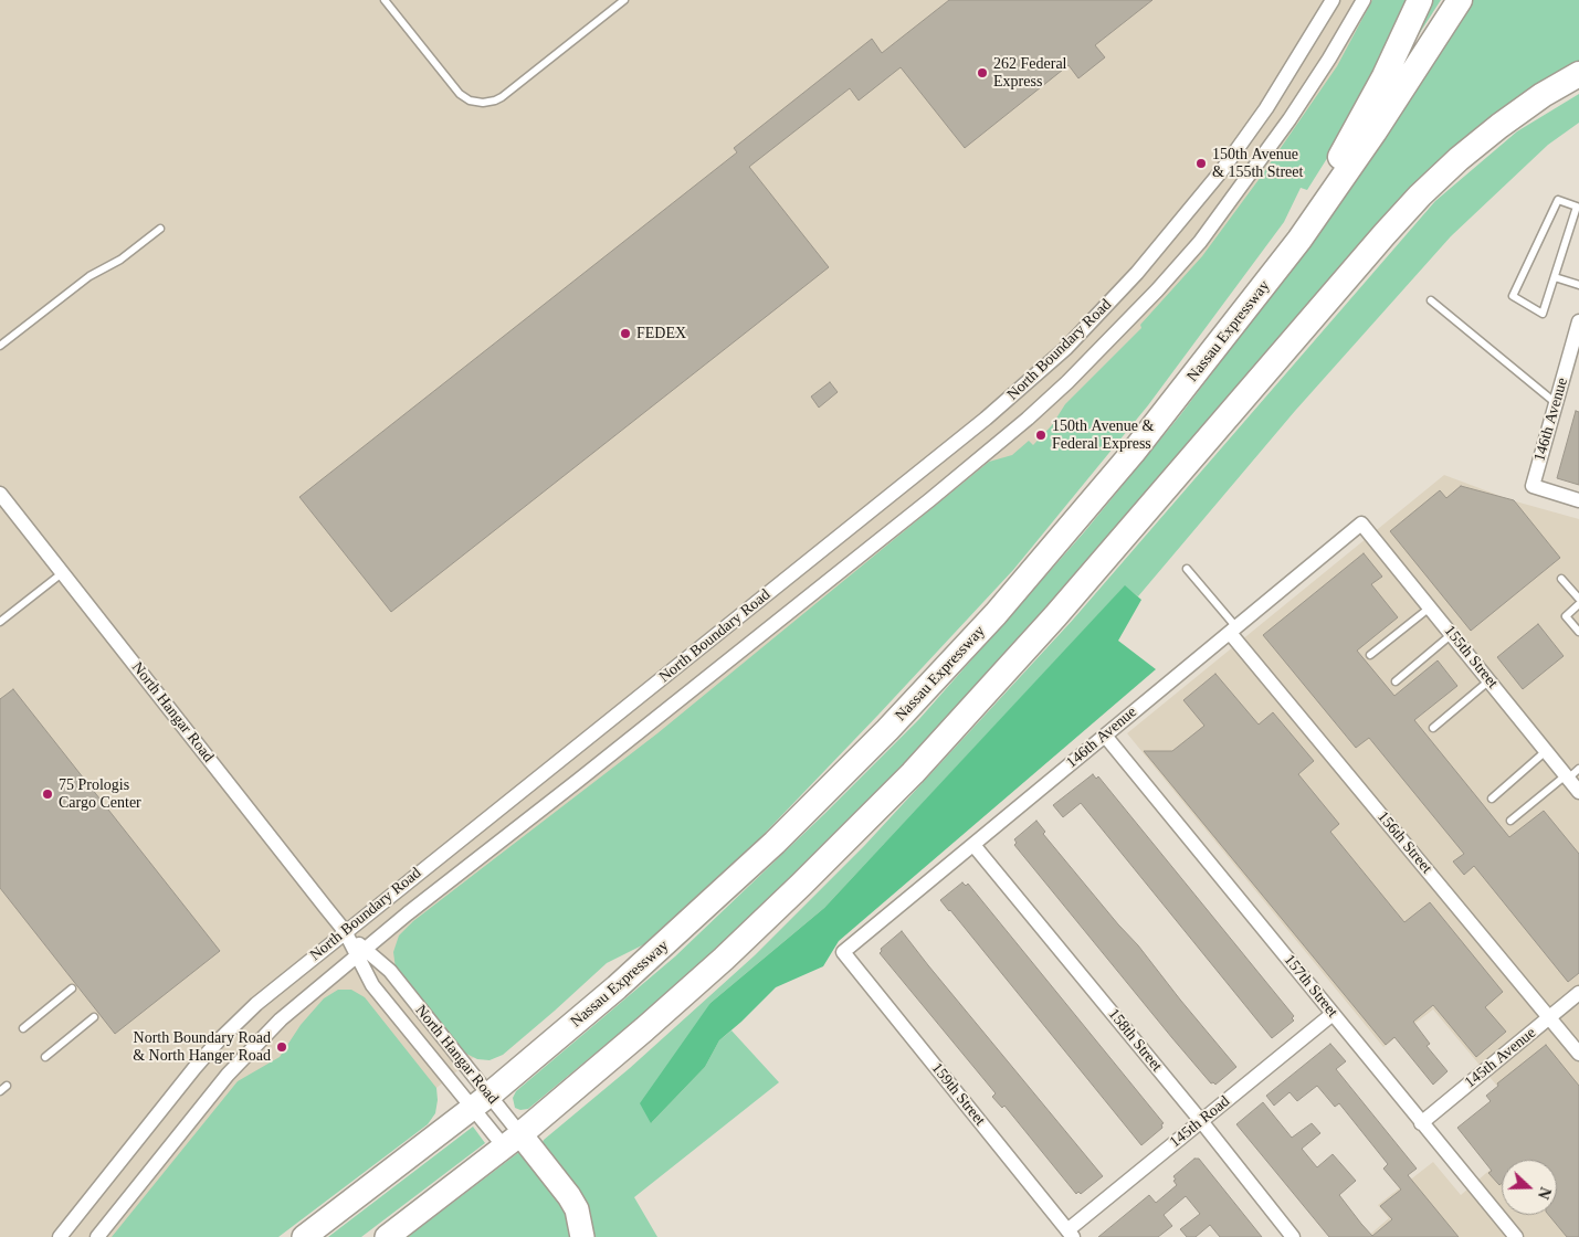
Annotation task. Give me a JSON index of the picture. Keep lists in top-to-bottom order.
{
  "streets": {
    "highway": ["Nassau Expressway"],
    "street": [
      "North Boundary Road",
      "146th Avenue",
      "155th Street",
      "North Hangar Road",
      "156th Street",
      "157th Street",
      "158th Street",
      "145th Avenue",
      "159th Street",
      "145th Road"
    ]
  },
  "crossings": [
    ["Nassau Expressway", "North Hangar Road"],
    ["North Boundary Road", "North Hangar Road"],
    ["146th Avenue", "155th Street"],
    ["146th Avenue", "156th Street"],
    ["146th Avenue", "157th Street"],
    ["146th Avenue", "158th Street"],
    ["146th Avenue", "159th Street"],
    ["156th Street", "145th Avenue"],
    ["157th Street", "145th Avenue"],
    ["157th Street", "145th Road"],
    ["158th Street", "145th Road"],
    ["159th Street", "145th Road"]
  ],
  "places": [
    "262 Federal Express",
    "150th Avenue & 155th Street",
    "FEDEX",
    "150th Avenue & Federal Express",
    "75 Prologis Cargo Center",
    "North Boundary Road & North Hanger Road"
  ],
  "north": "right"
}
